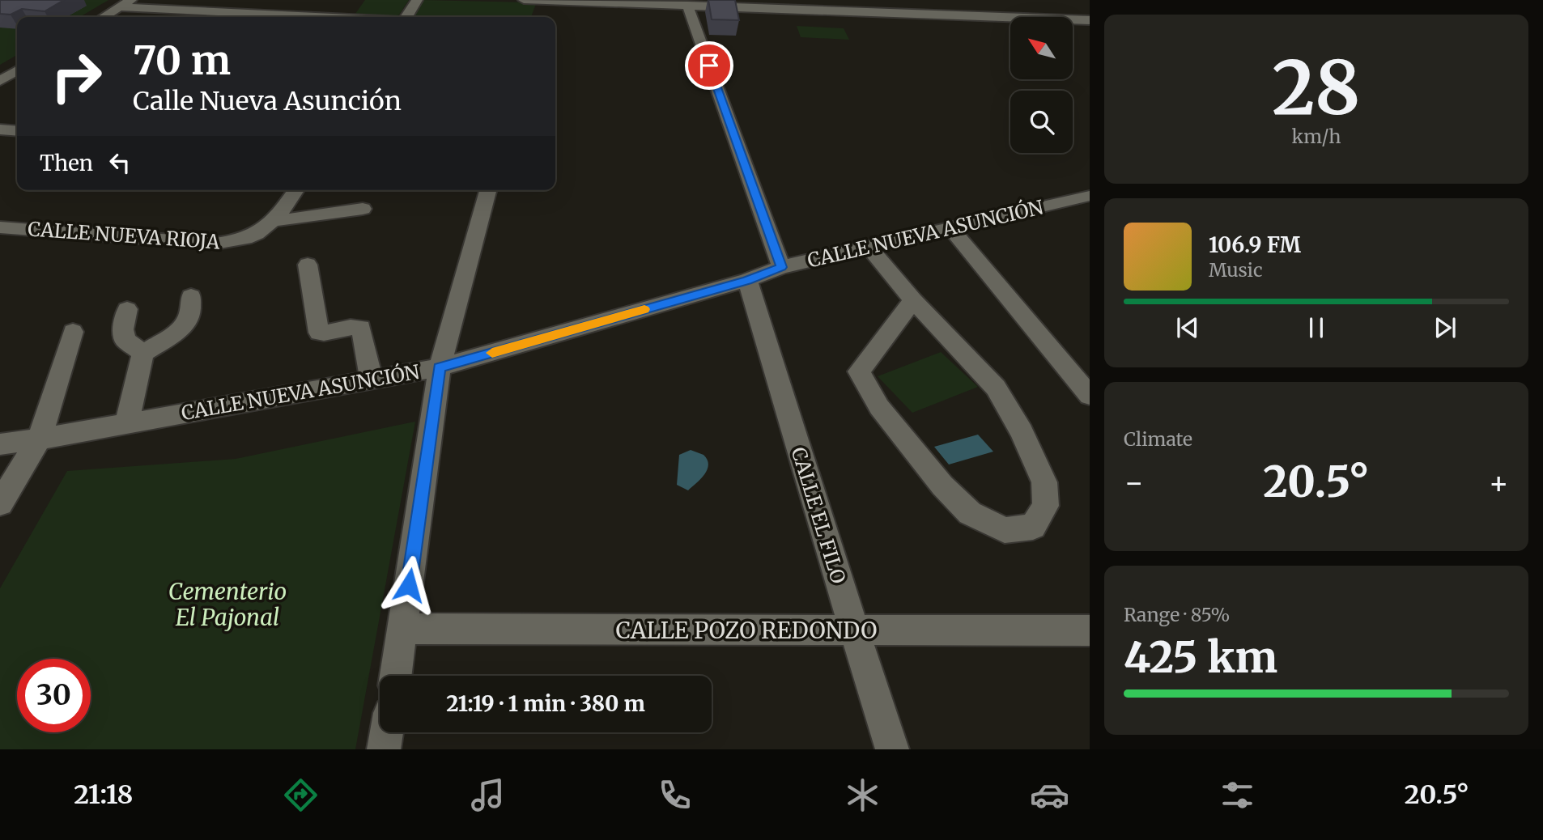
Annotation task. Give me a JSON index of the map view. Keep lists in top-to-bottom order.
{
  "streets": {
    "street": [
      "CALLE NUEVA ASUNCIÓN",
      "CALLE NUEVA RIOJA",
      "CALLE EL FILO",
      "CALLE POZO REDONDO"
    ]
  },
  "crossings": [
    ["CALLE NUEVA ASUNCIÓN", "CALLE EL FILO"],
    ["CALLE EL FILO", "CALLE POZO REDONDO"]
  ],
  "parks": ["Cementerio El Pajonal"],
  "north": "top left",
  "page": {
    "tile": [
      ["28", "km/h"],
      "Climate",
      ["Range · 85%", "425 km"]
    ],
    "turn": ["70 m", "Calle Nueva Asunción"],
    "then": "Then",
    "song": ["106.9 FM", "Music"],
    "heat": ["−", "20.5°", "+"],
    "limit": "30",
    "trip": "21:19 · 1 min · 380 m",
    "tabs": ["21:18", "20.5°"]
  }
}
